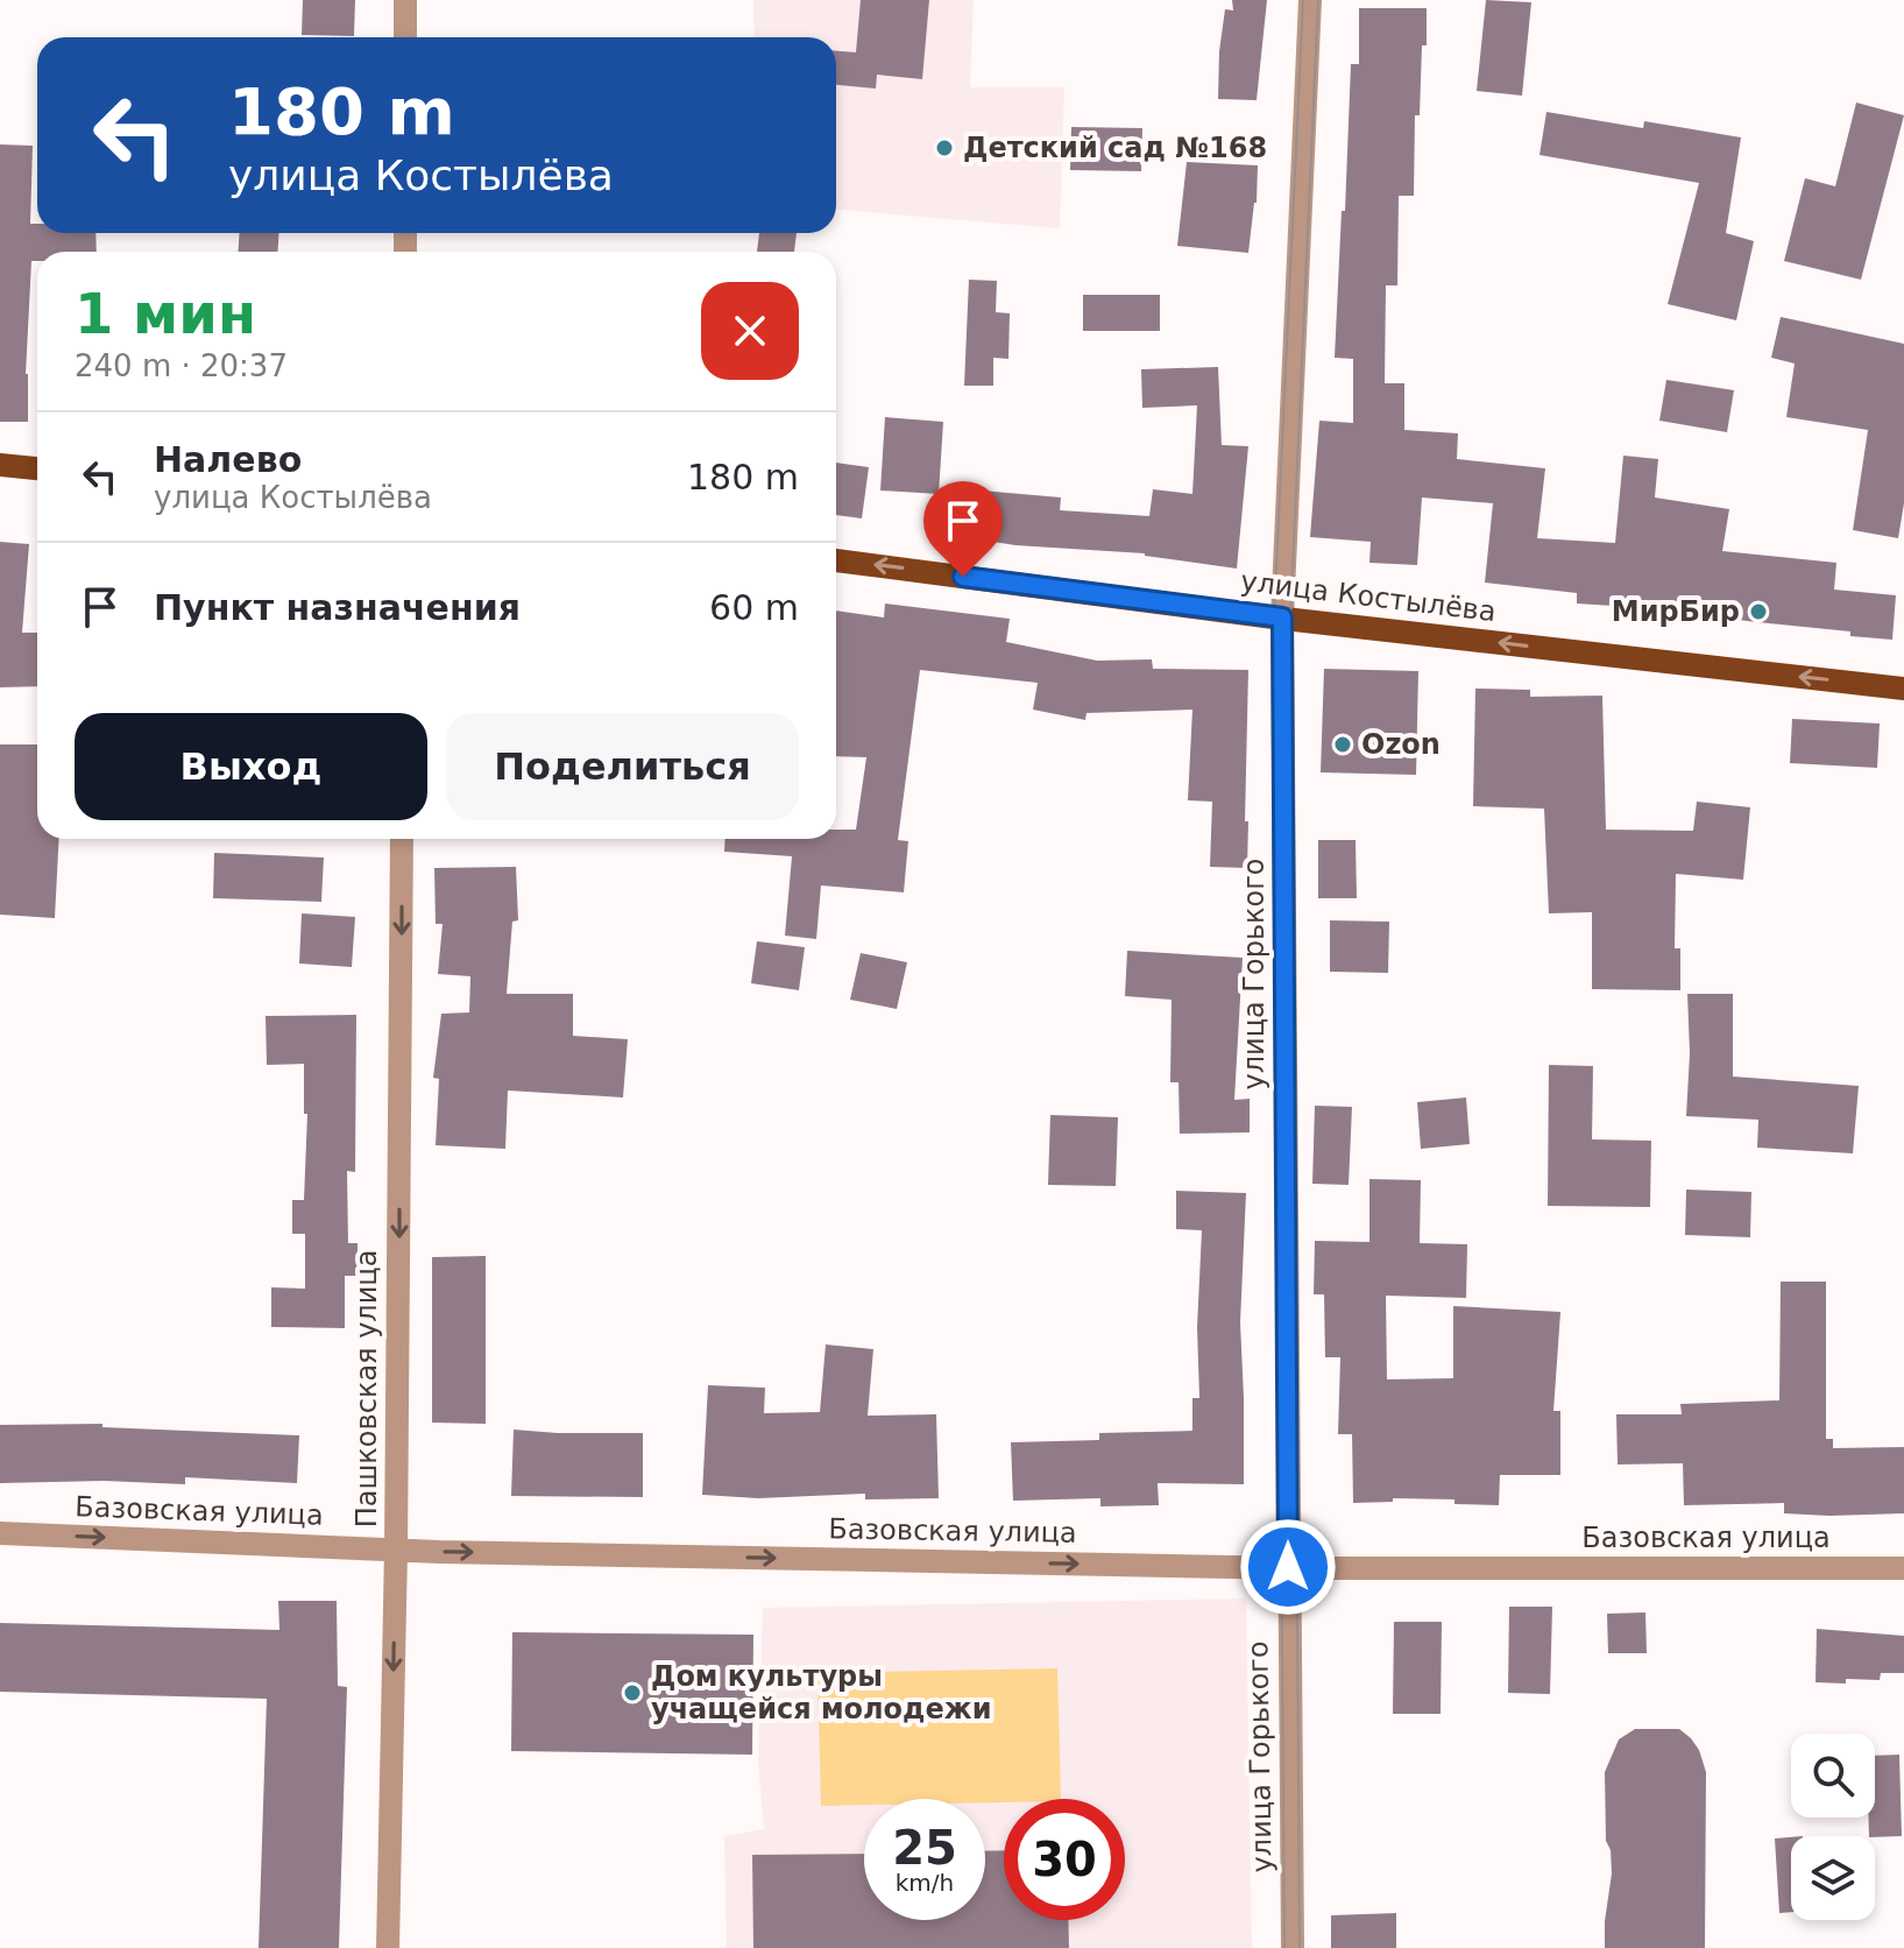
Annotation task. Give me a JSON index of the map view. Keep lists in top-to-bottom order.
{
  "streets": {
    "main road": ["улица Костылёва"],
    "street": ["улица Горького", "Пашковская улица", "Базовская улица"]
  },
  "crossings": [
    ["улица Костылёва", "улица Горького"],
    ["улица Горького", "Базовская улица"],
    ["Пашковская улица", "Базовская улица"]
  ],
  "one_way": ["улица Костылёва", "Пашковская улица", "Базовская улица"],
  "places": [
    "Детский сад №168",
    "МирБир",
    "Ozon",
    "Дом культуры учащейся молодежи"
  ],
  "page": {
    "turn": ["180 m", "улица Костылёва"],
    "heading": ["1 мин", "240 m · 20:37"],
    "list": [
      {
        "name": "Налево",
        "note": "улица Костылёва",
        "value": "180 m"
      },
      {
        "name": "Пункт назначения",
        "value": "60 m"
      }
    ],
    "buttons": ["Выход", "Поделиться"],
    "speed": "25 km/h",
    "limit": "30"
  }
}
